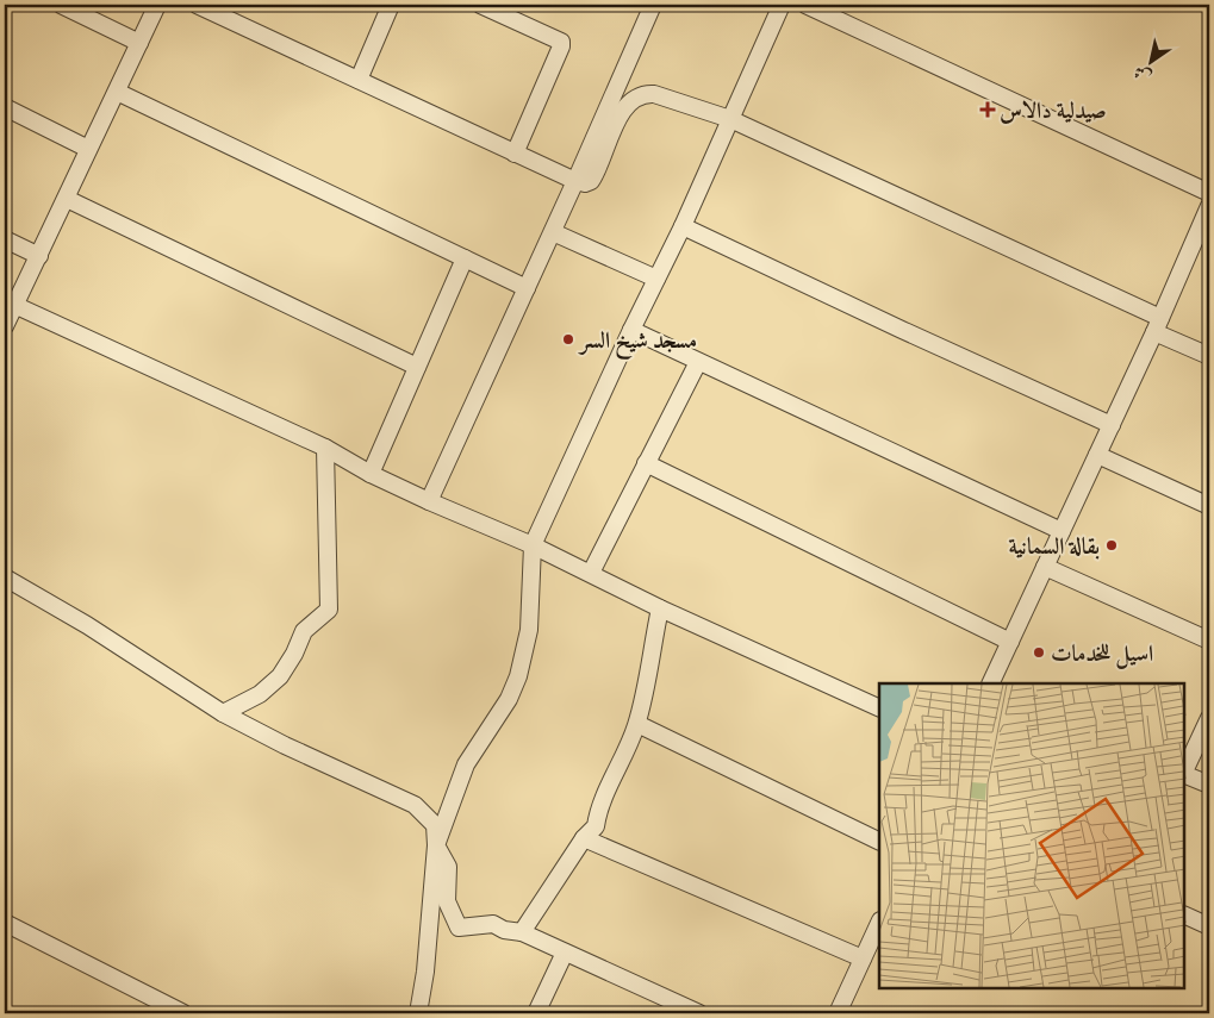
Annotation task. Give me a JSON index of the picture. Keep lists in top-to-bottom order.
{
  "places": {
    "health": ["صيدلية دالاس"],
    "other": ["مسجد شيخ السر", "بقالة السمانية", "اسيل للخدمات"]
  },
  "north": "bottom left"
}
